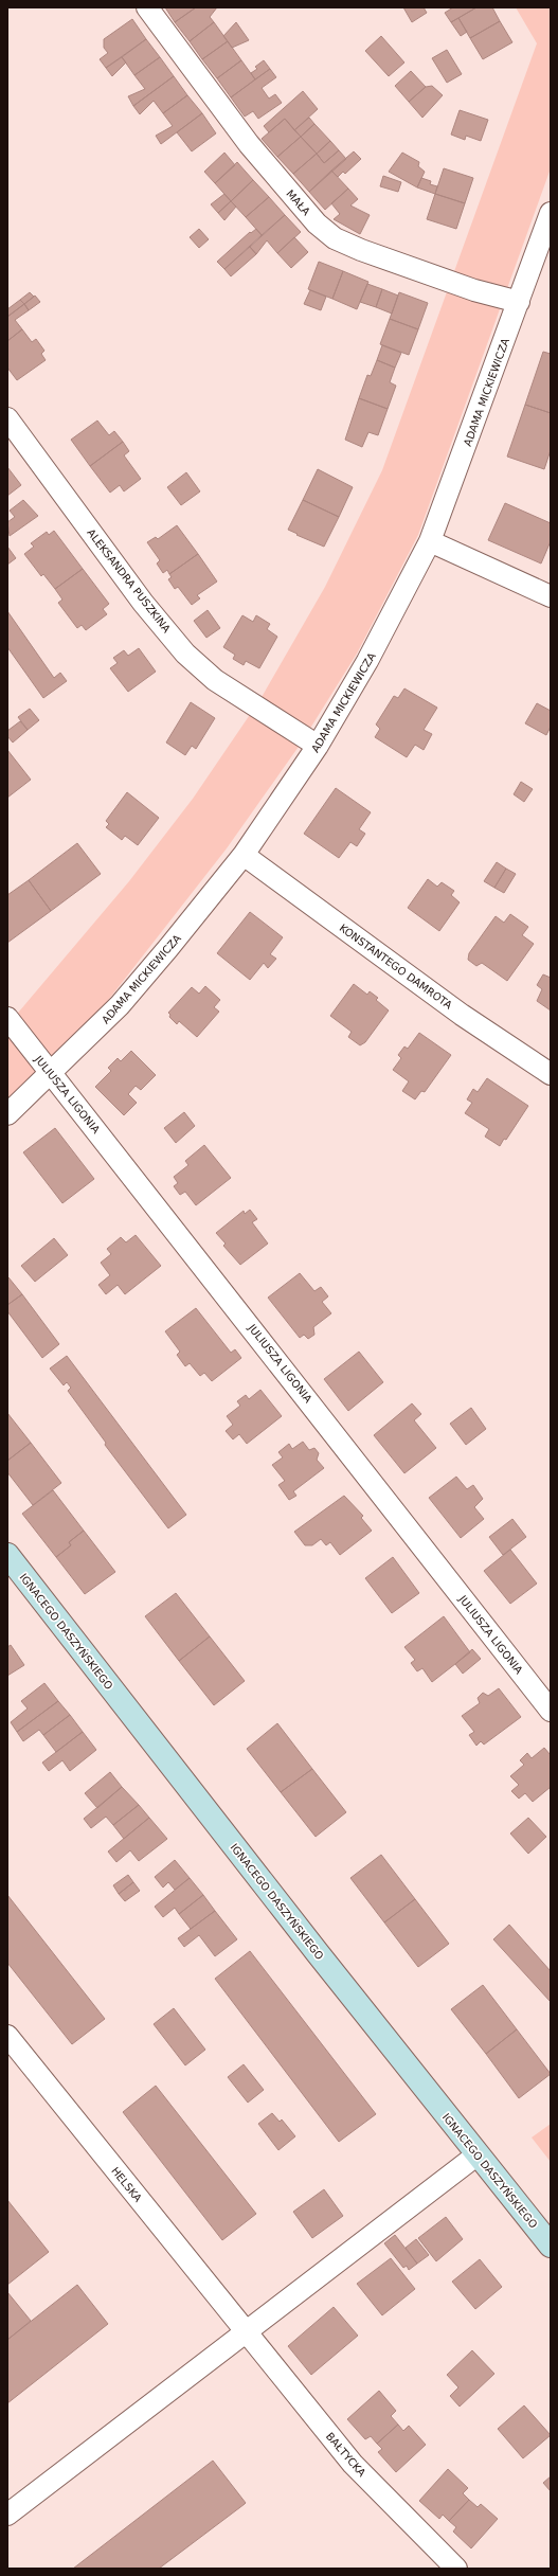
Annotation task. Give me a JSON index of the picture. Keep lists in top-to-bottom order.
{
  "streets": {
    "street": [
      "MAŁA",
      "ADAMA MICKIEWICZA",
      "ALEKSANDRA PUSZKINA",
      "KONSTANTEGO DAMROTA",
      "JULIUSZA LIGONIA",
      "IGNACEGO DASZYŃSKIEGO",
      "HELSKA",
      "BAŁTYCKA"
    ]
  },
  "crossings": [
    ["MAŁA", "ADAMA MICKIEWICZA"],
    ["ADAMA MICKIEWICZA", "ALEKSANDRA PUSZKINA"],
    ["ADAMA MICKIEWICZA", "KONSTANTEGO DAMROTA"],
    ["ADAMA MICKIEWICZA", "JULIUSZA LIGONIA"],
    ["HELSKA", "BAŁTYCKA"]
  ]
}
